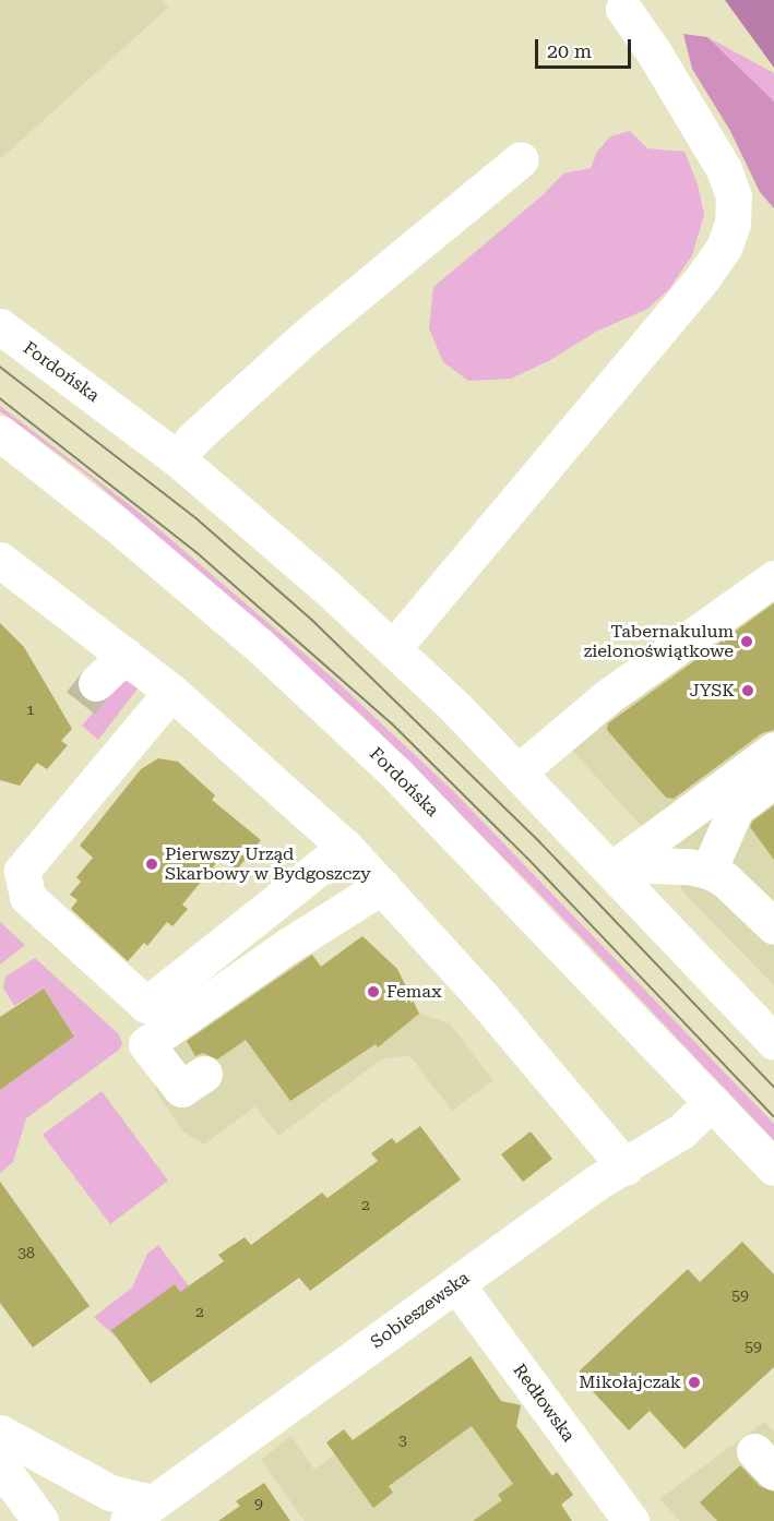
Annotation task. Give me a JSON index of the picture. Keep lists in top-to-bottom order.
{
  "streets": {
    "main road": ["Fordońska", "Sobieszewska", "Redłowska"]
  },
  "crossings": [
    ["Fordońska", "Sobieszewska"],
    ["Sobieszewska", "Redłowska"]
  ],
  "places": [
    "Tabernakulum zielonoświątkowe",
    "JYSK",
    "Pierwszy Urząd Skarbowy w Bydgoszczy",
    "Femax",
    "Mikołajczak"
  ],
  "house_numbers": [
    "1",
    "2",
    "38",
    "59",
    "2",
    "59",
    "3",
    "9"
  ],
  "scale_bar": "20 m"
}
